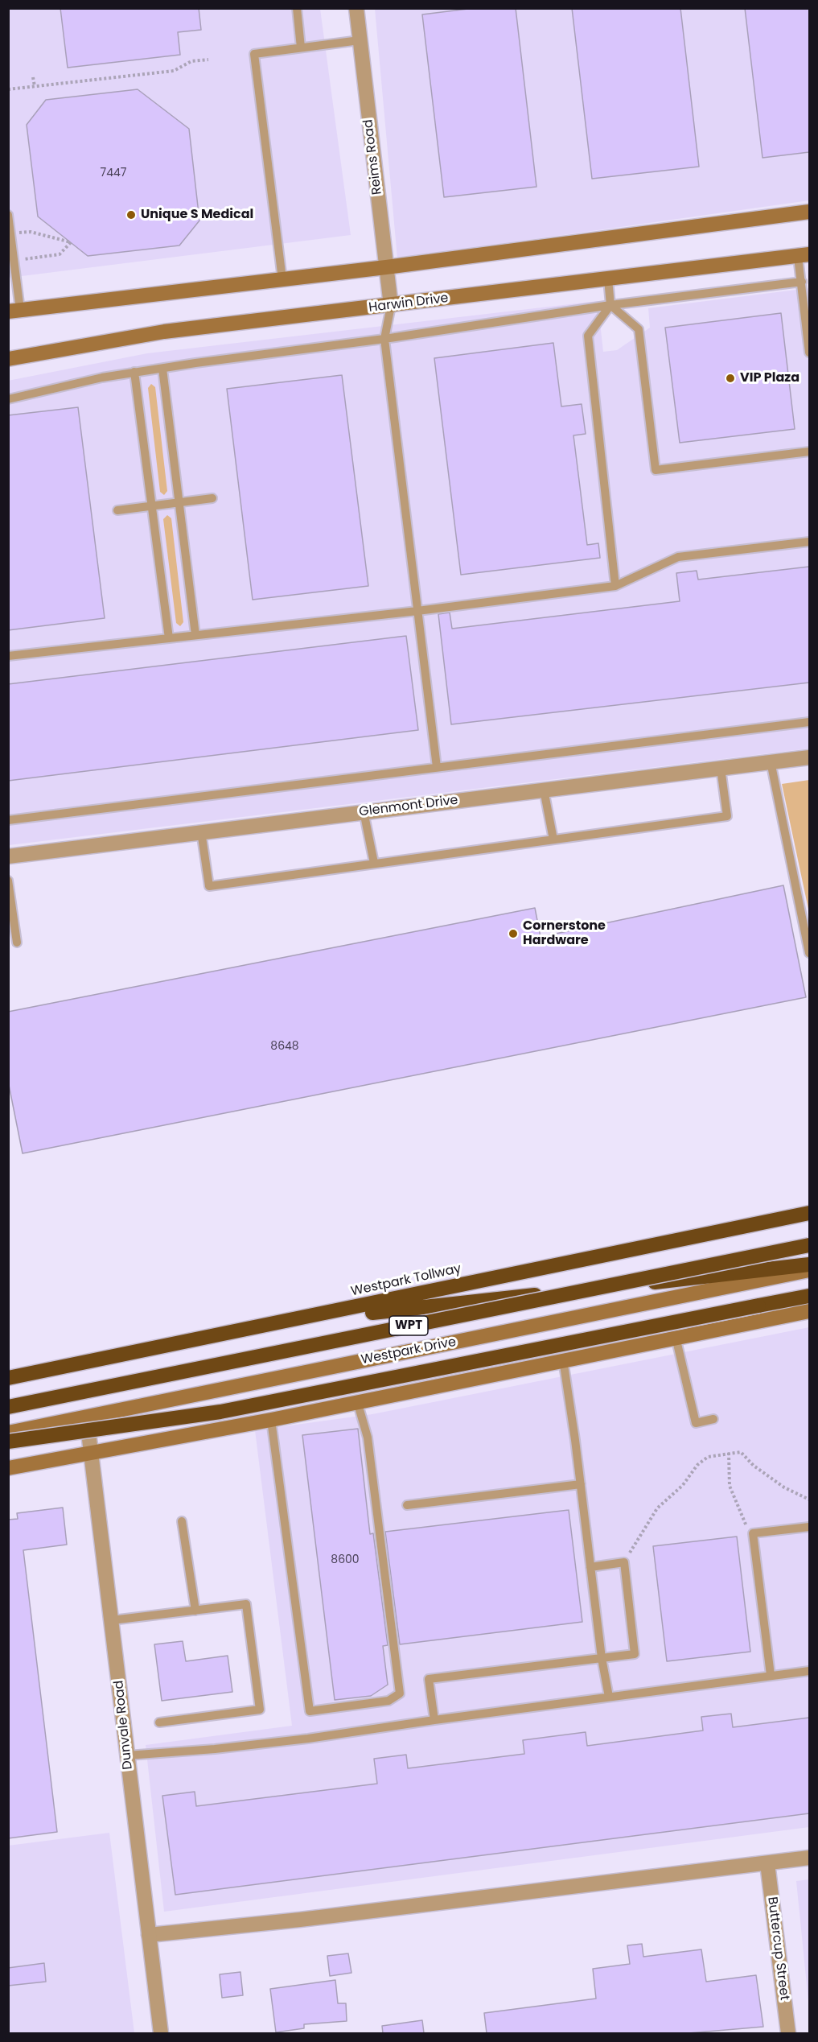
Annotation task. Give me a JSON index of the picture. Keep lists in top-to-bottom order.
{
  "streets": {
    "highway": ["Westpark Tollway", "WPT"],
    "main road": ["Harwin Drive", "Westpark Drive"],
    "street": [
      "Reims Road",
      "Glenmont Drive",
      "Dunvale Road",
      "Buttercup Street"
    ]
  },
  "crossings": [
    ["Reims Road", "Harwin Drive"],
    ["Westpark Drive", "Dunvale Road"]
  ],
  "places": ["Unique S Medical", "VIP Plaza", "Cornerstone Hardware"],
  "house_numbers": ["7447", "8648", "8600"]
}
